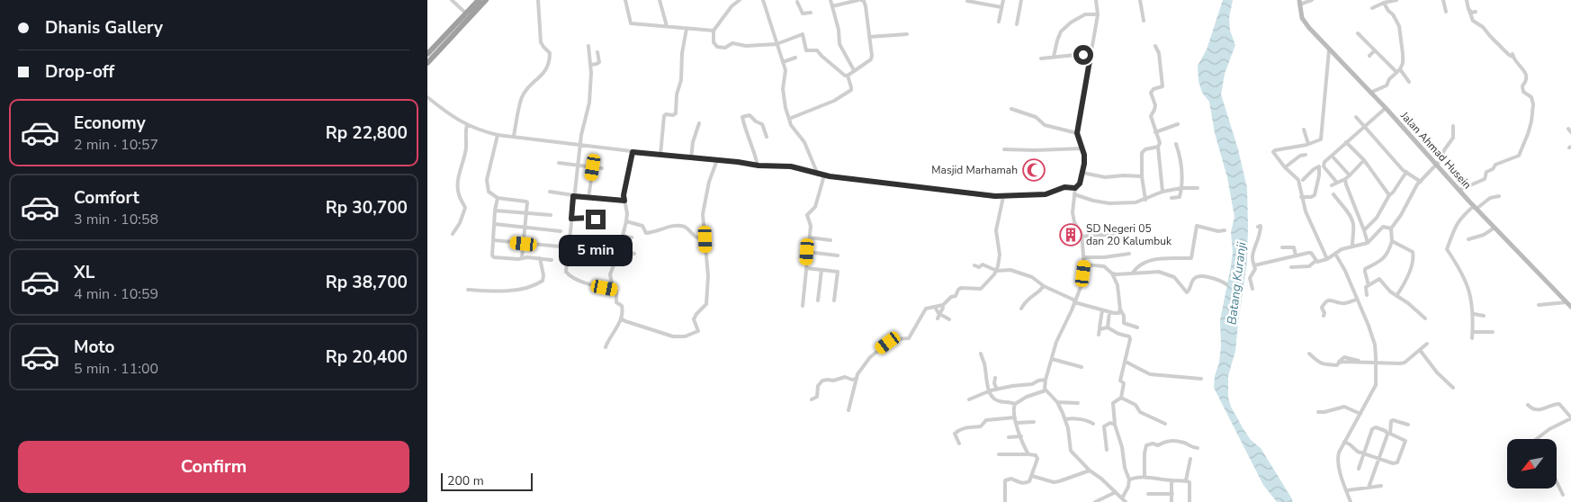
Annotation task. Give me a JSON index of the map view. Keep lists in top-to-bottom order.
{
  "streets": {
    "main road": ["Jalan Ahmad Husein"]
  },
  "water": ["Batang Kuranji"],
  "places": {
    "mosque": ["Masjid Marhamah"],
    "building": ["SD Negeri 05 dan 20 Kalumbuk"]
  },
  "scale_bar": "200 m",
  "north": "bottom left",
  "page": {
    "banner": ["Dhanis Gallery", "Drop-off"],
    "list": [
      {
        "name": "Economy",
        "note": "2 min · 10:57",
        "value": "Rp 22,800"
      },
      {
        "name": "Comfort",
        "note": "3 min · 10:58",
        "value": "Rp 30,700"
      },
      {
        "name": "XL",
        "note": "4 min · 10:59",
        "value": "Rp 38,700"
      },
      {
        "name": "Moto",
        "note": "5 min · 11:00",
        "value": "Rp 20,400"
      }
    ],
    "bubble": "5 min",
    "buttons": "Confirm",
    "scale": "200 m"
  }
}
